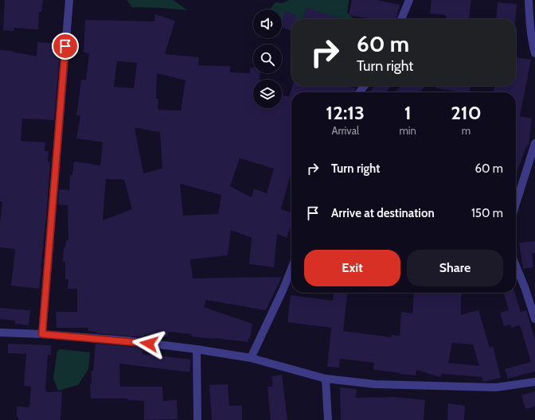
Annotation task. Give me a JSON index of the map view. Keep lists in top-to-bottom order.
{
  "page": {
    "turn": ["60 m", "Turn right"],
    "eta": [
      "12:13",
      "Arrival",
      "1",
      "min",
      "210",
      "m"
    ],
    "list": [
      {
        "name": "Turn right",
        "value": "60 m"
      },
      {
        "name": "Arrive at destination",
        "value": "150 m"
      }
    ],
    "buttons": ["Exit", "Share"]
  }
}
